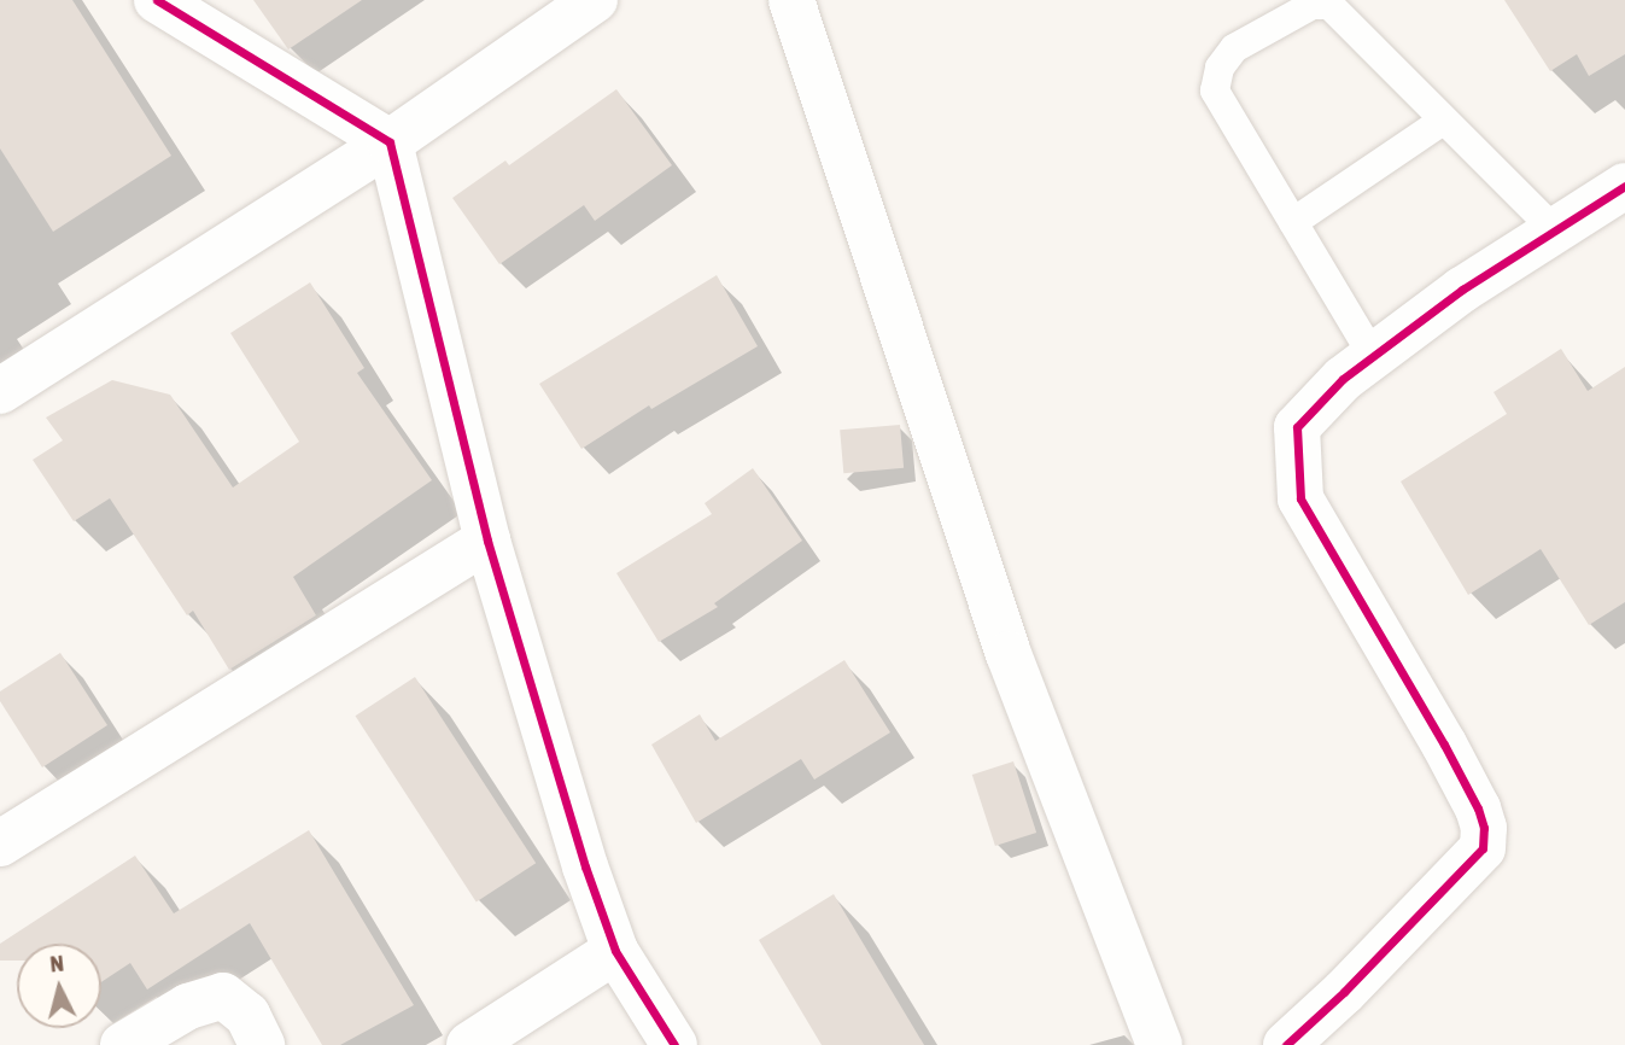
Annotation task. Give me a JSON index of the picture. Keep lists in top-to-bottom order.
{
  "north": "top"
}
